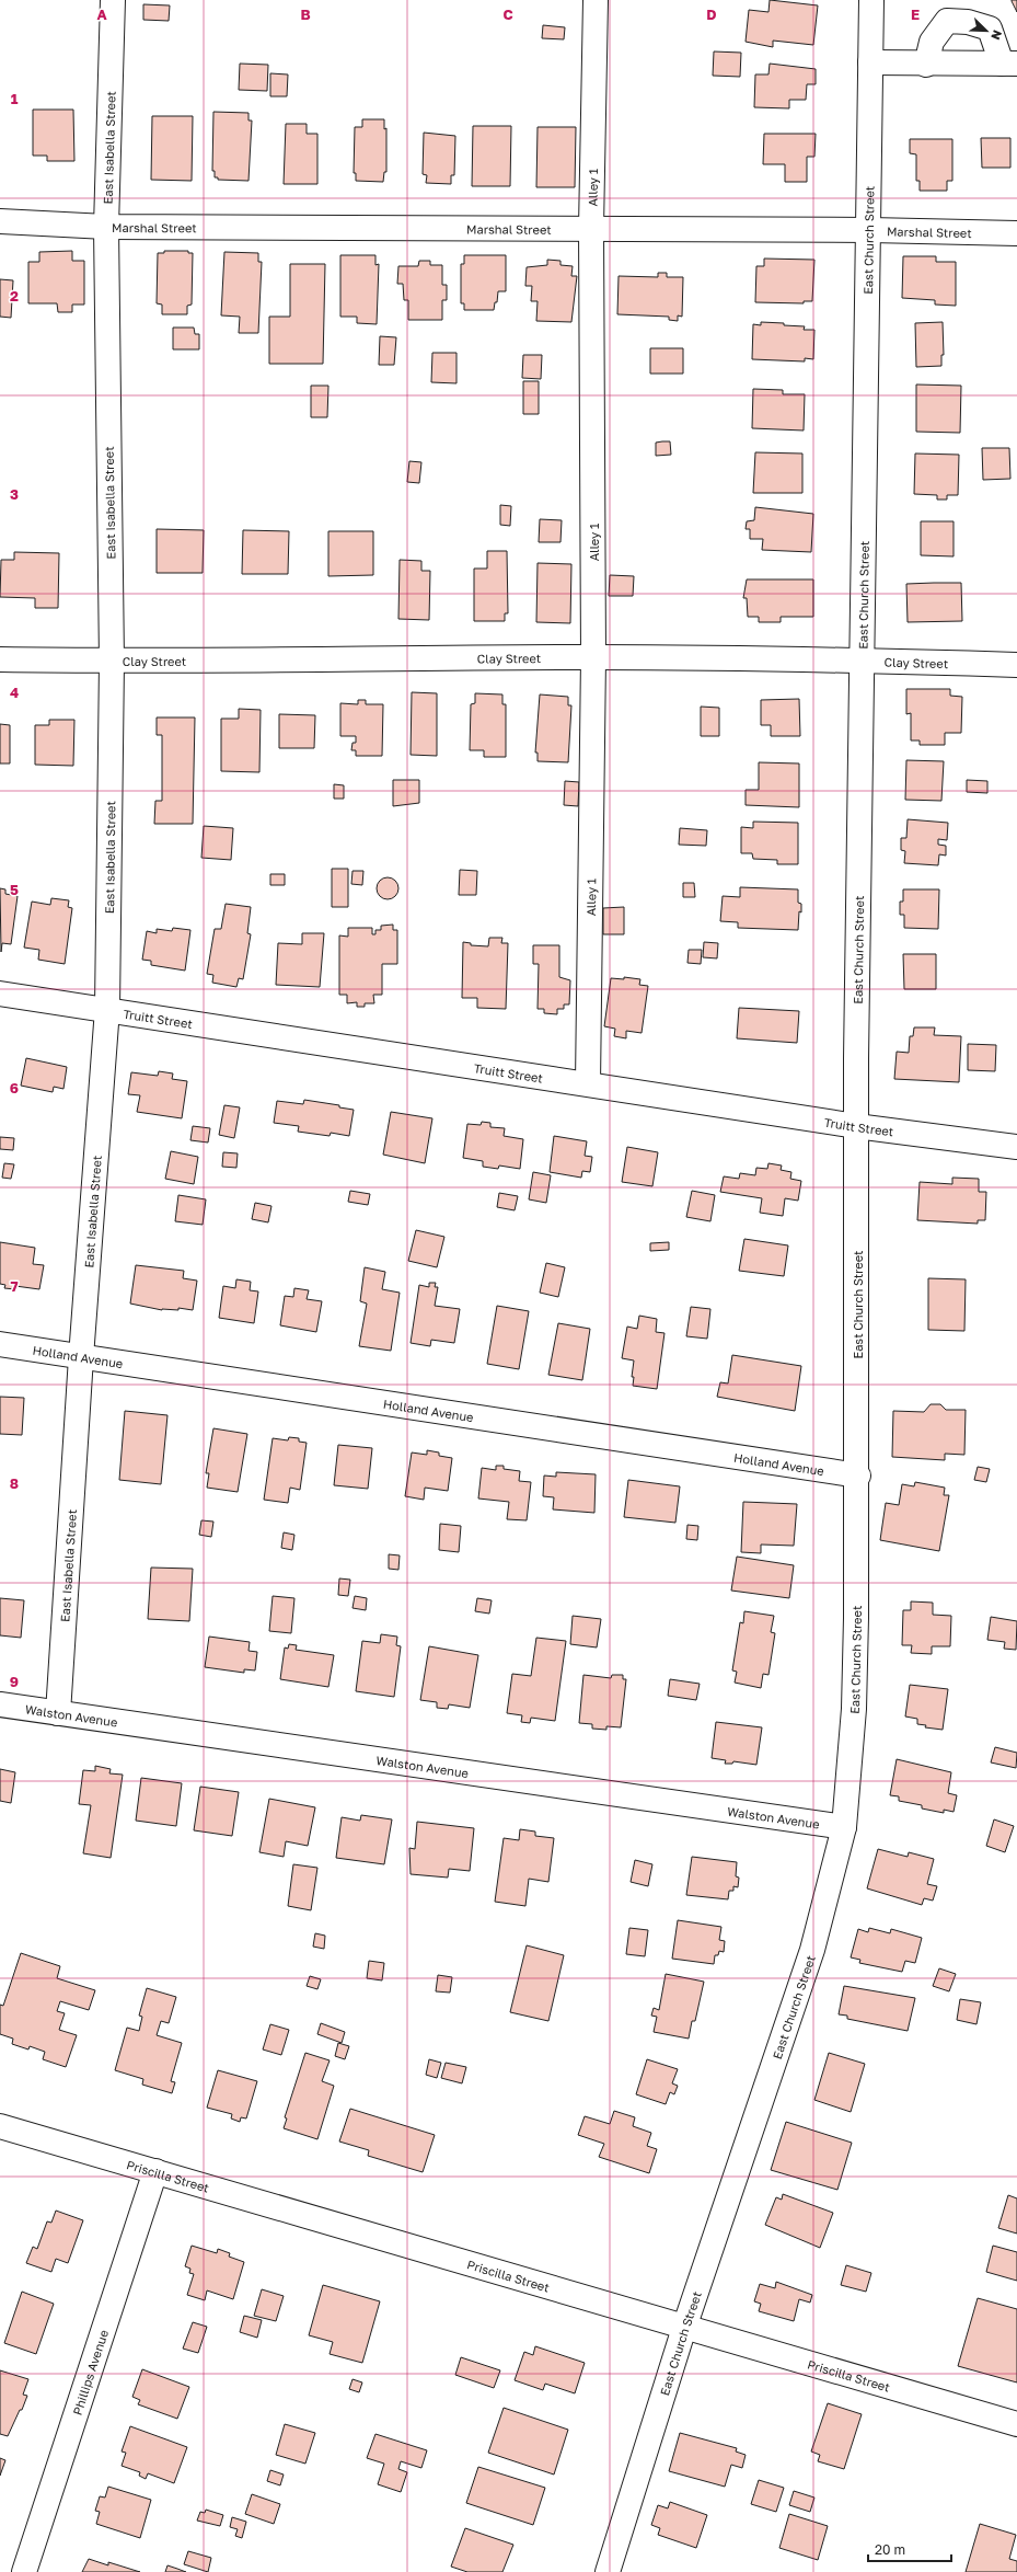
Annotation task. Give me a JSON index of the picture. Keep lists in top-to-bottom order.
{
  "streets": {
    "street": [
      "East Isabella Street",
      "Alley 1",
      "Marshal Street",
      "East Church Street",
      "Clay Street",
      "Truitt Street",
      "Holland Avenue",
      "Walston Avenue",
      "Priscilla Street",
      "Phillips Avenue"
    ]
  },
  "crossings": [
    ["East Isabella Street", "Marshal Street"],
    ["East Isabella Street", "Clay Street"],
    ["East Isabella Street", "Truitt Street"],
    ["East Isabella Street", "Holland Avenue"],
    ["East Isabella Street", "Walston Avenue"],
    ["Alley 1", "Marshal Street"],
    ["Alley 1", "Clay Street"],
    ["Alley 1", "Truitt Street"],
    ["Marshal Street", "East Church Street"],
    ["East Church Street", "Clay Street"],
    ["East Church Street", "Truitt Street"],
    ["East Church Street", "Holland Avenue"],
    ["East Church Street", "Walston Avenue"],
    ["East Church Street", "Priscilla Street"],
    ["Priscilla Street", "Phillips Avenue"]
  ],
  "scale_bar": "20 m",
  "north": "bottom right",
  "grid": {
    "columns": [
      "A",
      "B",
      "C",
      "D",
      "E"
    ],
    "rows": [
      "1",
      "2",
      "3",
      "4",
      "5",
      "6",
      "7",
      "8",
      "9"
    ]
  }
}
